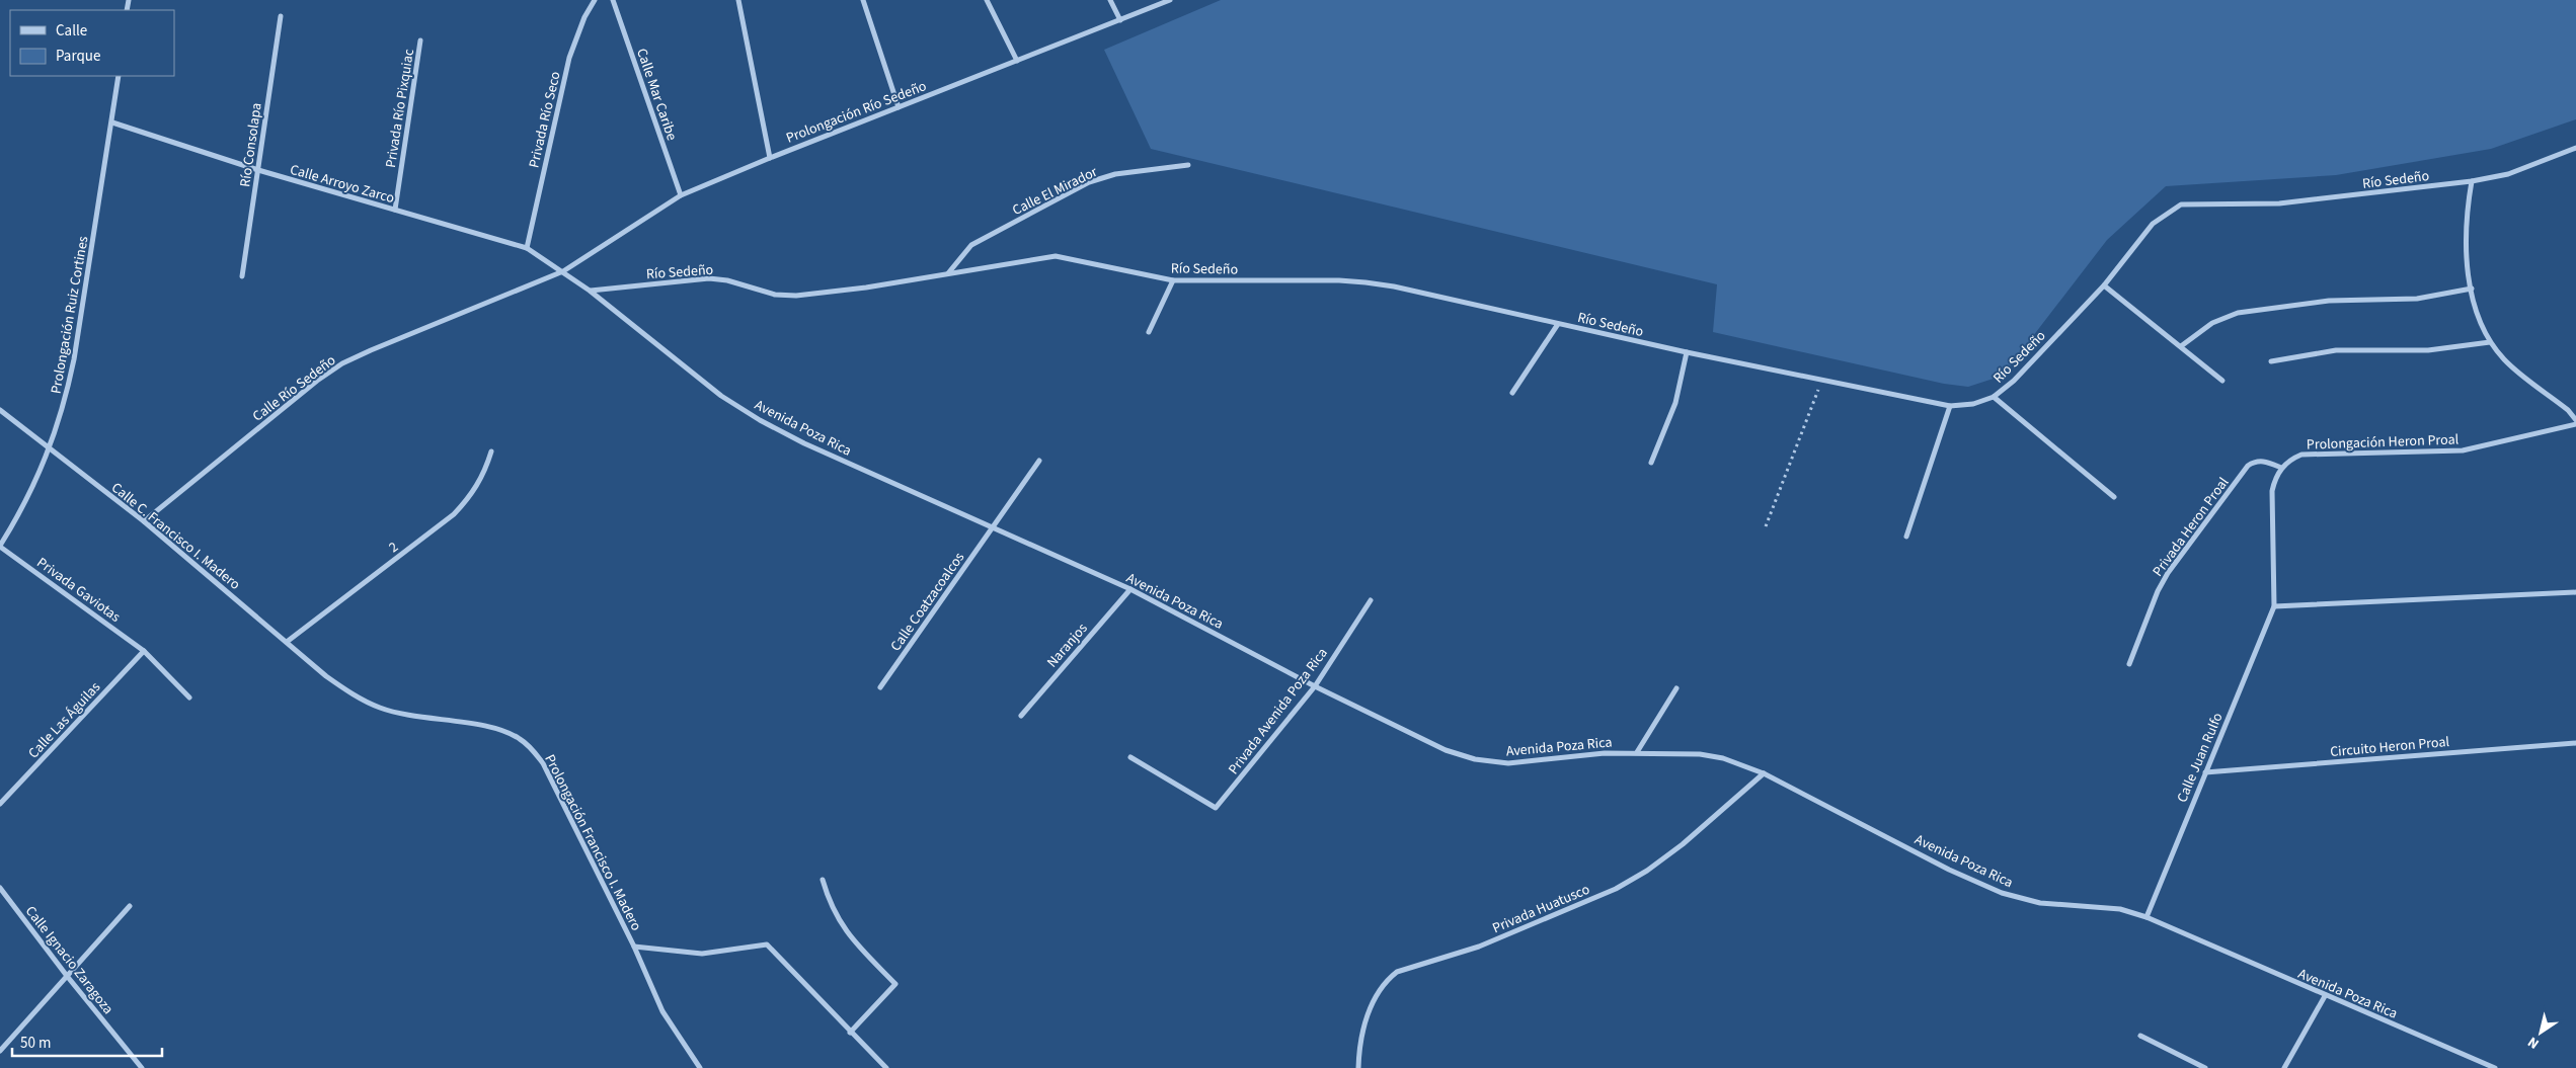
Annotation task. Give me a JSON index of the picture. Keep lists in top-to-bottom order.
{
  "streets": {
    "street": [
      "Calle Mar Caribe",
      "Privada Río Pixquiac",
      "Prolongación Río Sedeño",
      "Privada Río Seco",
      "Río Consolapa",
      "Río Sedeño",
      "Calle Arroyo Zarco",
      "Calle El Mirador",
      "Prolongación Ruiz Cortines",
      "Calle Río Sedeño",
      "Avenida Poza Rica",
      "Prolongación Heron Proal",
      "Privada Heron Proal",
      "Calle C. Francisco I. Madero",
      "2",
      "Privada Gaviotas",
      "Calle Coatzacoalcos",
      "Naranjos",
      "Privada Avenida Poza Rica",
      "Calle Las Águilas",
      "Circuito Heron Proal",
      "Calle Juan Rulfo",
      "Prolongación Francisco I. Madero",
      "Privada Huatusco",
      "Calle Ignacio Zaragoza"
    ]
  },
  "crossings": [
    ["Calle Mar Caribe", "Prolongación Río Sedeño"],
    ["Privada Río Pixquiac", "Calle Arroyo Zarco"],
    ["Prolongación Río Sedeño", "Calle Arroyo Zarco"],
    ["Prolongación Río Sedeño", "Calle Río Sedeño"],
    ["Privada Río Seco", "Calle Arroyo Zarco"],
    ["Río Consolapa", "Calle Arroyo Zarco"],
    ["Río Sedeño", "Calle El Mirador"],
    ["Río Sedeño", "Avenida Poza Rica"],
    ["Calle Arroyo Zarco", "Prolongación Ruiz Cortines"],
    ["Calle Arroyo Zarco", "Calle Río Sedeño"],
    ["Prolongación Ruiz Cortines", "Calle C. Francisco I. Madero"],
    ["Prolongación Ruiz Cortines", "Privada Gaviotas"],
    ["Calle Río Sedeño", "Calle C. Francisco I. Madero"],
    ["Avenida Poza Rica", "Calle Coatzacoalcos"],
    ["Avenida Poza Rica", "Naranjos"],
    ["Avenida Poza Rica", "Privada Avenida Poza Rica"],
    ["Avenida Poza Rica", "Calle Juan Rulfo"],
    ["Avenida Poza Rica", "Privada Huatusco"],
    ["Prolongación Heron Proal", "Privada Heron Proal"],
    ["Prolongación Heron Proal", "Calle Juan Rulfo"],
    ["Privada Heron Proal", "Calle Juan Rulfo"],
    ["Calle C. Francisco I. Madero", "2"],
    ["Calle C. Francisco I. Madero", "Prolongación Francisco I. Madero"],
    ["2", "Prolongación Francisco I. Madero"],
    ["Privada Gaviotas", "Calle Las Águilas"],
    ["Circuito Heron Proal", "Calle Juan Rulfo"]
  ],
  "legend": ["Calle", "Parque"],
  "scale_bar": "50 m",
  "north": "bottom left"
}
